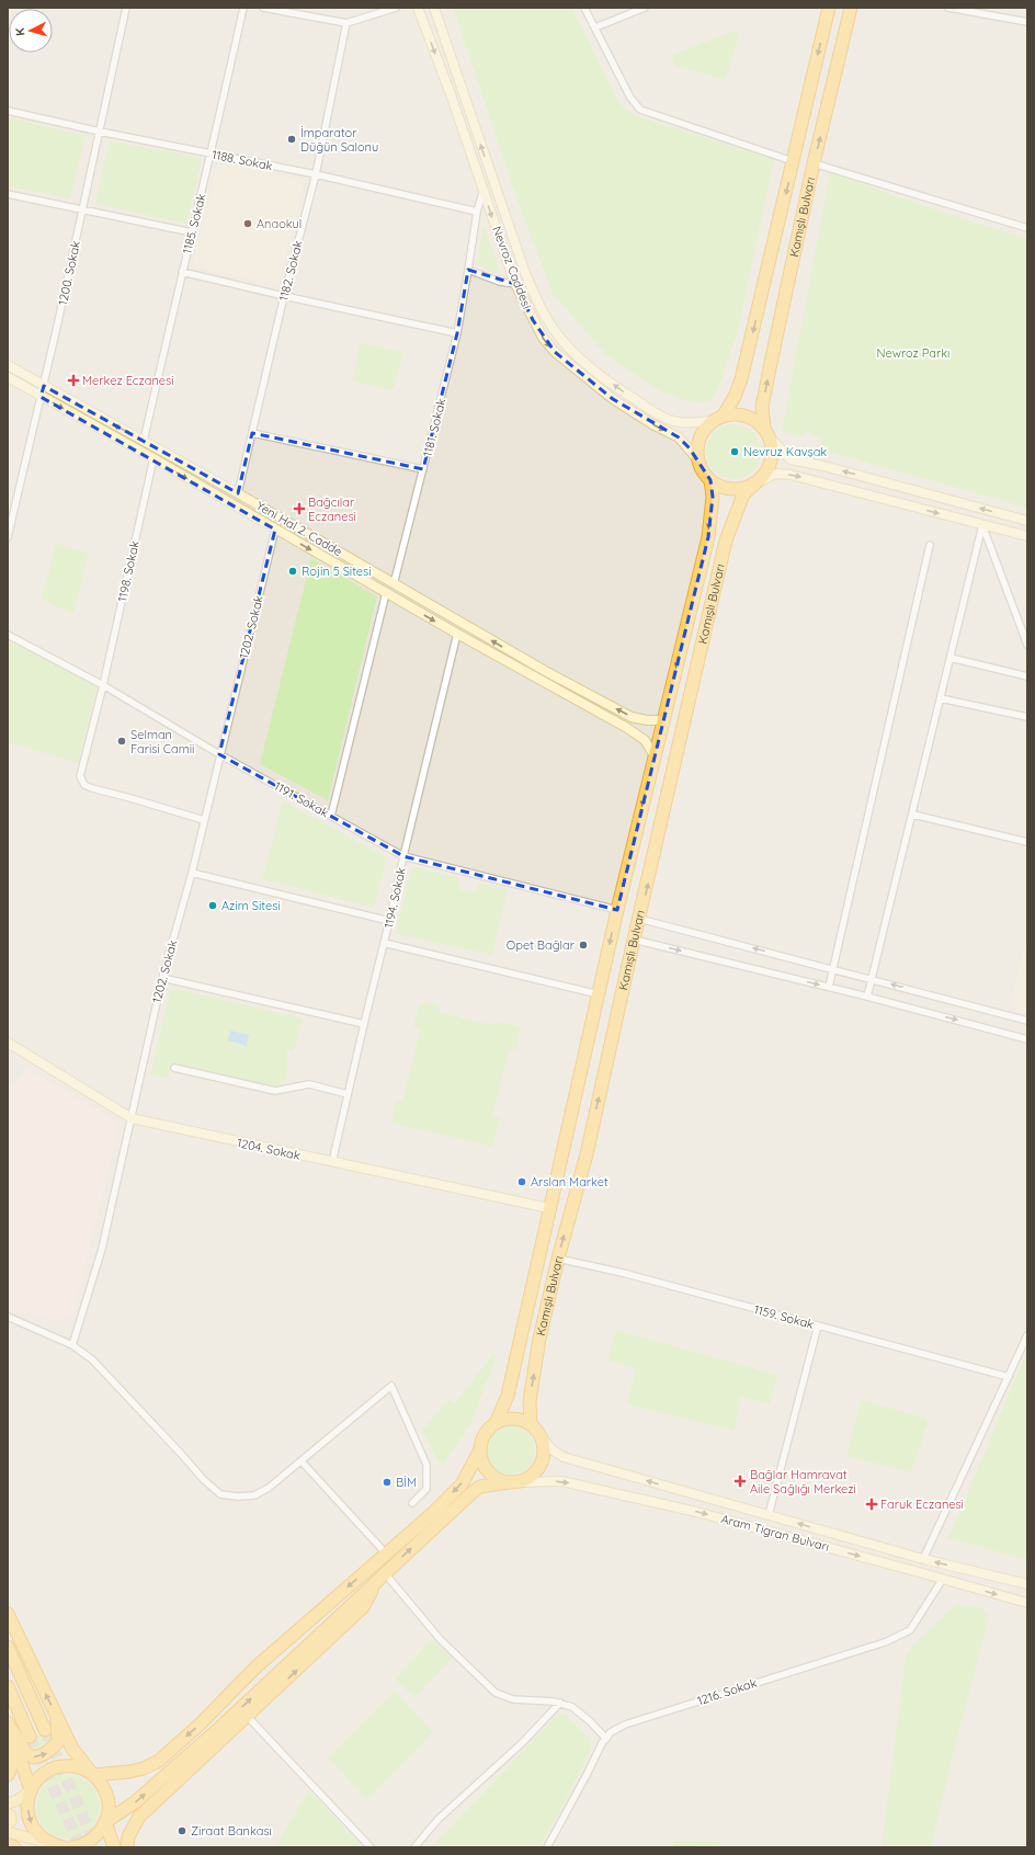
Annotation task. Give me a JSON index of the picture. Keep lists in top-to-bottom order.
{
  "streets": {
    "highway": ["Kamışlı Bulvarı"],
    "main road": [
      "Nevroz Caddesi",
      "Yeni Hal 2. Cadde",
      "1204. Sokak",
      "Aram Tigran Bulvarı"
    ],
    "street": [
      "1188. Sokak",
      "1185. Sokak",
      "1182. Sokak",
      "1200. Sokak",
      "1181. Sokak",
      "1198. Sokak",
      "1202. Sokak",
      "1191. Sokak",
      "1194. Sokak",
      "1159. Sokak",
      "1216. Sokak"
    ]
  },
  "crossings": [
    ["1188. Sokak", "1185. Sokak"],
    ["1188. Sokak", "1182. Sokak"],
    ["1188. Sokak", "1200. Sokak"],
    ["Kamışlı Bulvarı", "Nevroz Caddesi"],
    ["Kamışlı Bulvarı", "Yeni Hal 2. Cadde"],
    ["Kamışlı Bulvarı", "1191. Sokak"],
    ["Kamışlı Bulvarı", "1204. Sokak"],
    ["Kamışlı Bulvarı", "1159. Sokak"],
    ["Kamışlı Bulvarı", "Aram Tigran Bulvarı"],
    ["1185. Sokak", "Yeni Hal 2. Cadde"],
    ["1182. Sokak", "Yeni Hal 2. Cadde"],
    ["1200. Sokak", "Yeni Hal 2. Cadde"],
    ["1181. Sokak", "Yeni Hal 2. Cadde"],
    ["1198. Sokak", "1202. Sokak"],
    ["1198. Sokak", "1191. Sokak"],
    ["1202. Sokak", "1191. Sokak"],
    ["1202. Sokak", "1204. Sokak"],
    ["1191. Sokak", "1194. Sokak"],
    ["1194. Sokak", "1204. Sokak"],
    ["Aram Tigran Bulvarı", "1216. Sokak"]
  ],
  "parks": ["Newroz Parkı"],
  "places": {
    "other": [
      "İmparator Düğün Salonu",
      "Anaokul",
      "Nevruz Kavşak",
      "Rojin 5 Sitesi",
      "Selman Farisi Camii",
      "Azim Sitesi",
      "Opet Bağlar",
      "Arslan Market",
      "BİM",
      "Ziraat Bankası"
    ],
    "health": [
      "Merkez Eczanesi",
      "Bağcılar Eczanesi",
      "Bağlar Hamravat Aile Sağlığı Merkezi",
      "Faruk Eczanesi"
    ]
  },
  "north": "left"
}
